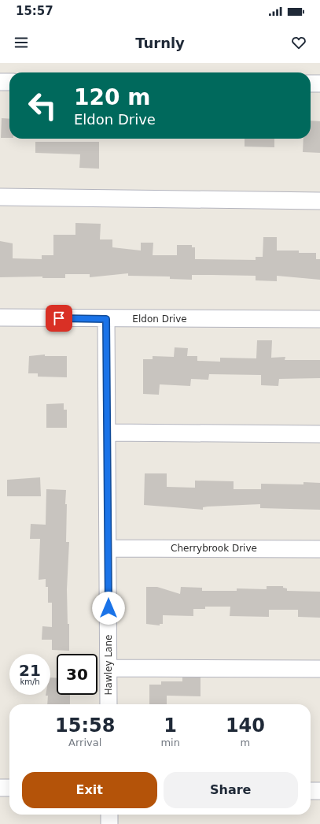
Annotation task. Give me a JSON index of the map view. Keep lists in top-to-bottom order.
{
  "streets": {
    "street": ["Eldon Drive", "Cherrybrook Drive", "Hawley Lane"]
  },
  "crossings": [
    ["Eldon Drive", "Hawley Lane"],
    ["Cherrybrook Drive", "Hawley Lane"]
  ],
  "page": {
    "status": "15:57",
    "header": "Turnly",
    "turn": ["120 m", "Eldon Drive"],
    "speed": "21 km/h",
    "limit": "30",
    "eta": [
      "15:58",
      "Arrival",
      "1",
      "min",
      "140",
      "m"
    ],
    "buttons": ["Exit", "Share"]
  }
}
